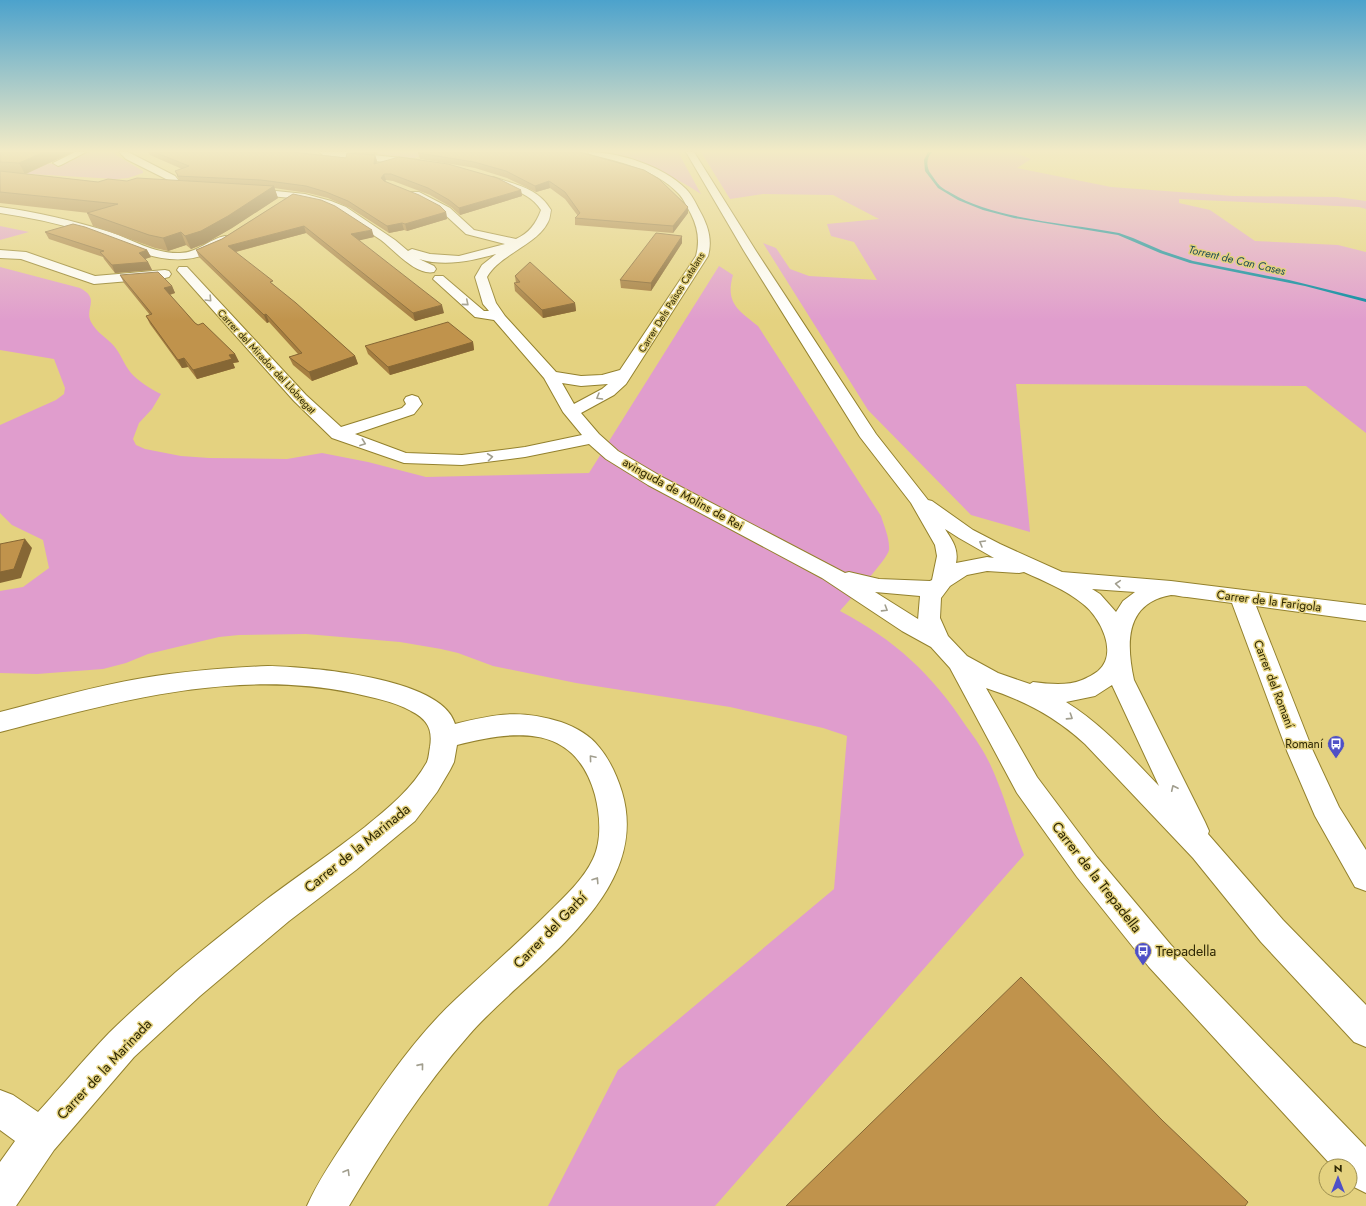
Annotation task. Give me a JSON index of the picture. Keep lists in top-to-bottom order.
{
  "streets": {
    "street": [
      "Carrer Dels Països Catalans",
      "Carrer del Mirador del Llobregat",
      "avinguda de Molins de Rei",
      "Carrer de la Farigola",
      "Carrer del Romaní",
      "Carrer de la Marinada",
      "Carrer de la Trepadella",
      "Carrer del Garbí"
    ]
  },
  "crossings": [
    ["Carrer Dels Països Catalans", "avinguda de Molins de Rei"],
    ["Carrer del Mirador del Llobregat", "avinguda de Molins de Rei"],
    ["Carrer de la Farigola", "Carrer del Romaní"],
    ["Carrer de la Marinada", "Carrer del Garbí"]
  ],
  "water": ["Torrent de Can Cases"],
  "places": {
    "bus stop": ["Romaní", "Trepadella"]
  },
  "north": "top"
}
